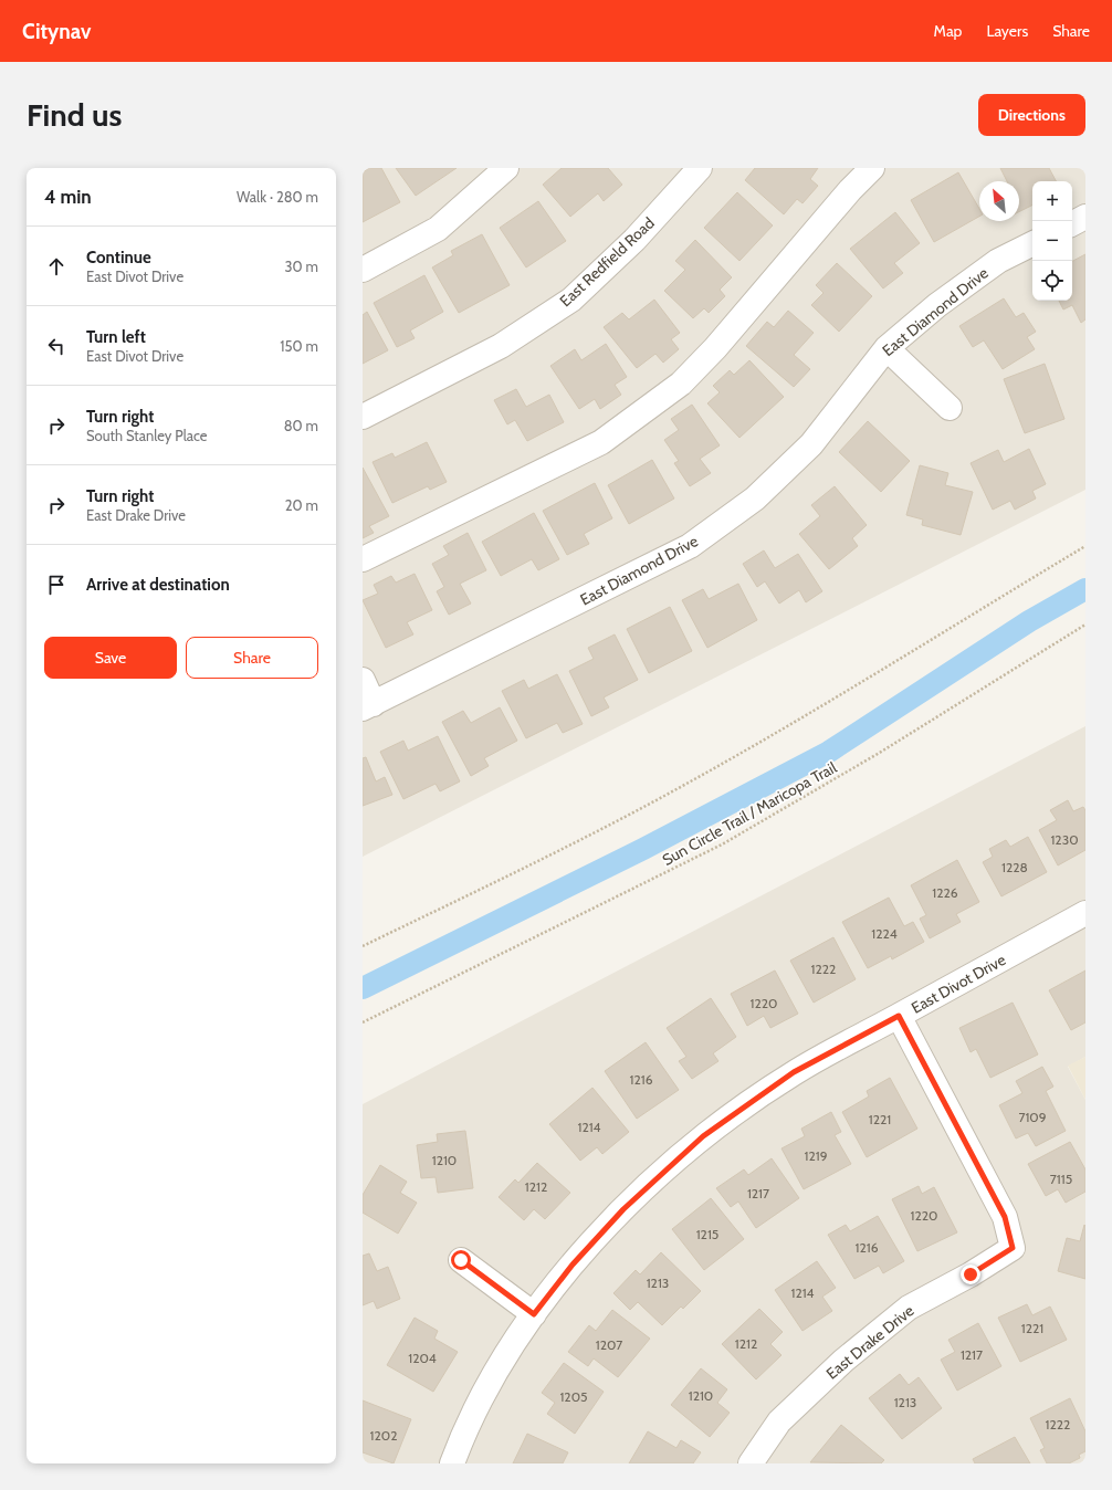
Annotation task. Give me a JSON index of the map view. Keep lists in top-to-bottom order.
{
  "streets": {
    "street": [
      "East Redfield Road",
      "East Diamond Drive",
      "East Divot Drive",
      "East Drake Drive"
    ],
    "path": ["Sun Circle Trail / Maricopa Trail"]
  },
  "crossings": [
    ["East Divot Drive", "East Drake Drive"]
  ],
  "house_numbers": [
    "1230",
    "1228",
    "1226",
    "1224",
    "1222",
    "1220",
    "1216",
    "7109",
    "1221",
    "1214",
    "1219",
    "1210",
    "7115",
    "1212",
    "1217",
    "1220",
    "1215",
    "1216",
    "1213",
    "1214",
    "1221",
    "1212",
    "1207",
    "1217",
    "1204",
    "1210",
    "1205",
    "1213",
    "1222",
    "1202"
  ],
  "north": "top left",
  "page": {
    "header": "Citynav",
    "nav": ["Map", "Layers", "Share"],
    "buttons": [
      "Directions",
      ["Save", "Share"]
    ],
    "title": "Find us",
    "heading": ["4 min", "Walk · 280 m"],
    "map_buttons": ["+", "−"],
    "list": [
      ["Continue", "East Divot Drive", "30 m"],
      ["Turn left", "East Divot Drive", "150 m"],
      ["Turn right", "South Stanley Place", "80 m"],
      ["Turn right", "East Drake Drive", "20 m"],
      "Arrive at destination"
    ]
  }
}
